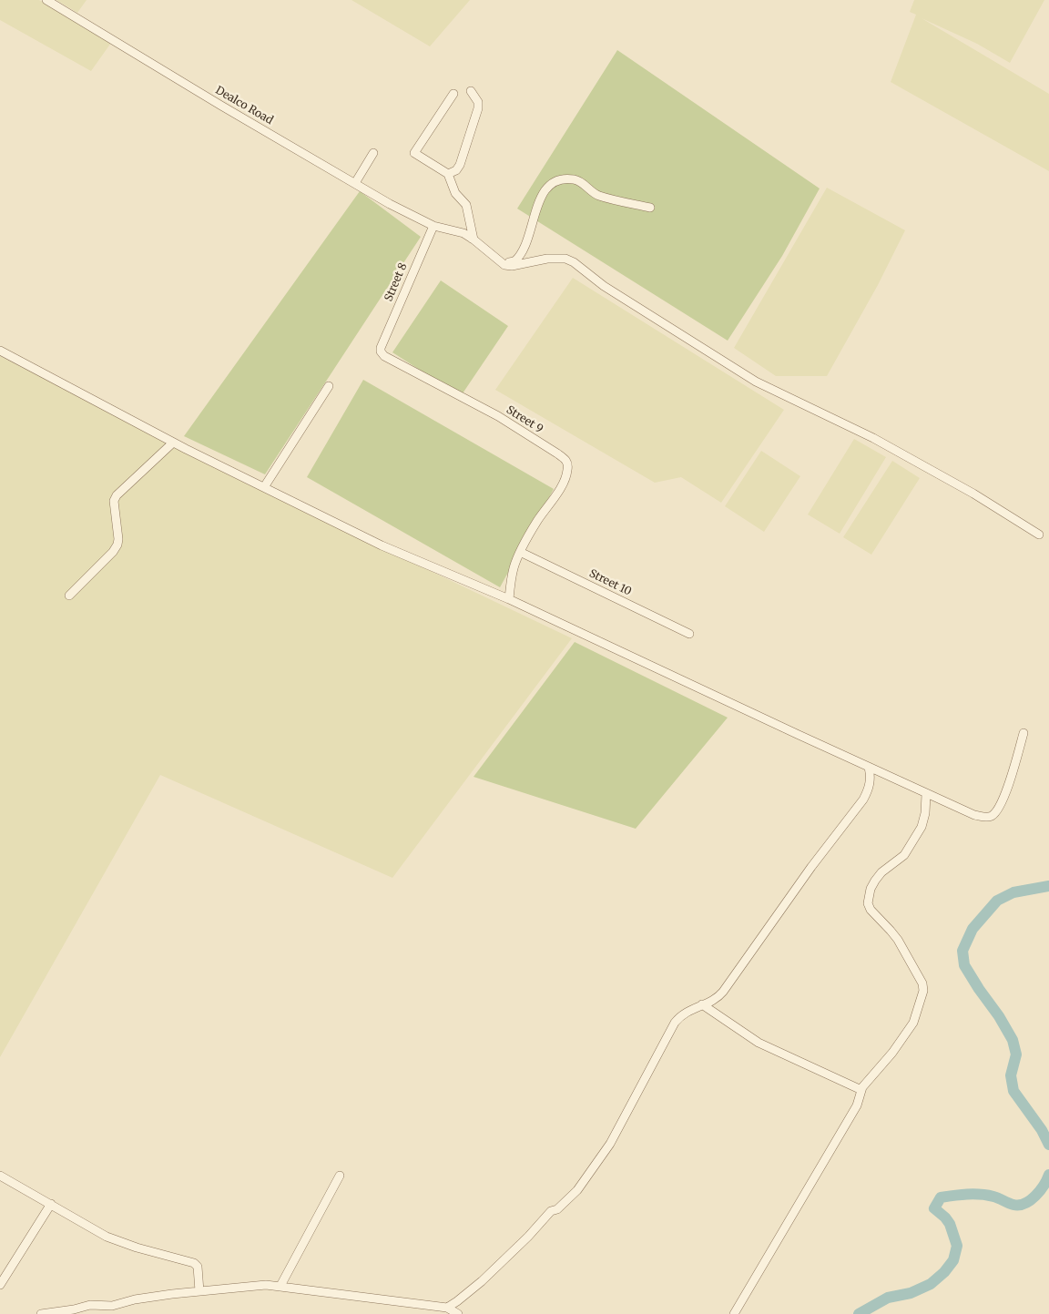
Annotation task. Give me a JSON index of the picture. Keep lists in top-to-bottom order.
{
  "streets": {
    "street": [
      "Dealco Road",
      "Street 8",
      "Street 9",
      "Street 10"
    ]
  },
  "crossings": [
    ["Dealco Road", "Street 8"],
    ["Street 8", "Street 9"],
    ["Street 9", "Street 10"]
  ]
}
